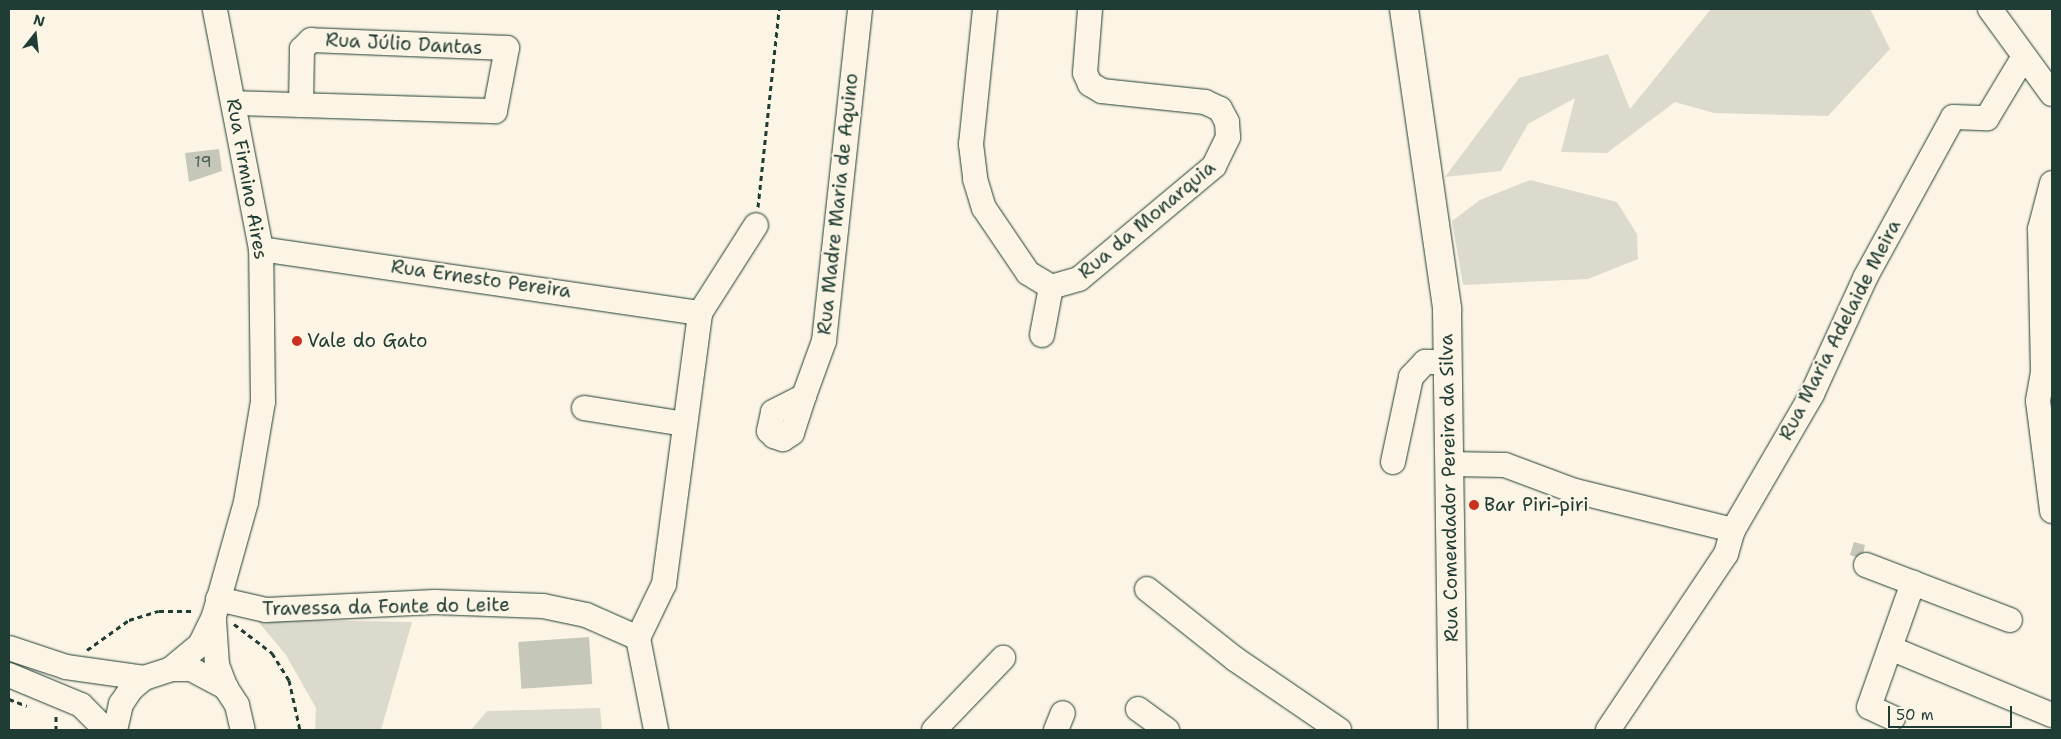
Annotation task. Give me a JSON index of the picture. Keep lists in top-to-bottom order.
{
  "streets": {
    "main road": ["Rua Comendador Pereira da Silva"],
    "street": [
      "Rua Júlio Dantas",
      "Rua Firmino Aires",
      "Rua Madre Maria de Aquino",
      "Rua da Monarquia",
      "Rua Ernesto Pereira",
      "Rua Maria Adelaide Meira",
      "Travessa da Fonte do Leite"
    ]
  },
  "crossings": [
    ["Rua Firmino Aires", "Rua Ernesto Pereira"],
    ["Rua Firmino Aires", "Travessa da Fonte do Leite"]
  ],
  "places": ["Vale do Gato", "Bar Piri-piri"],
  "house_numbers": ["19"],
  "scale_bar": "50 m",
  "north": "top"
}
